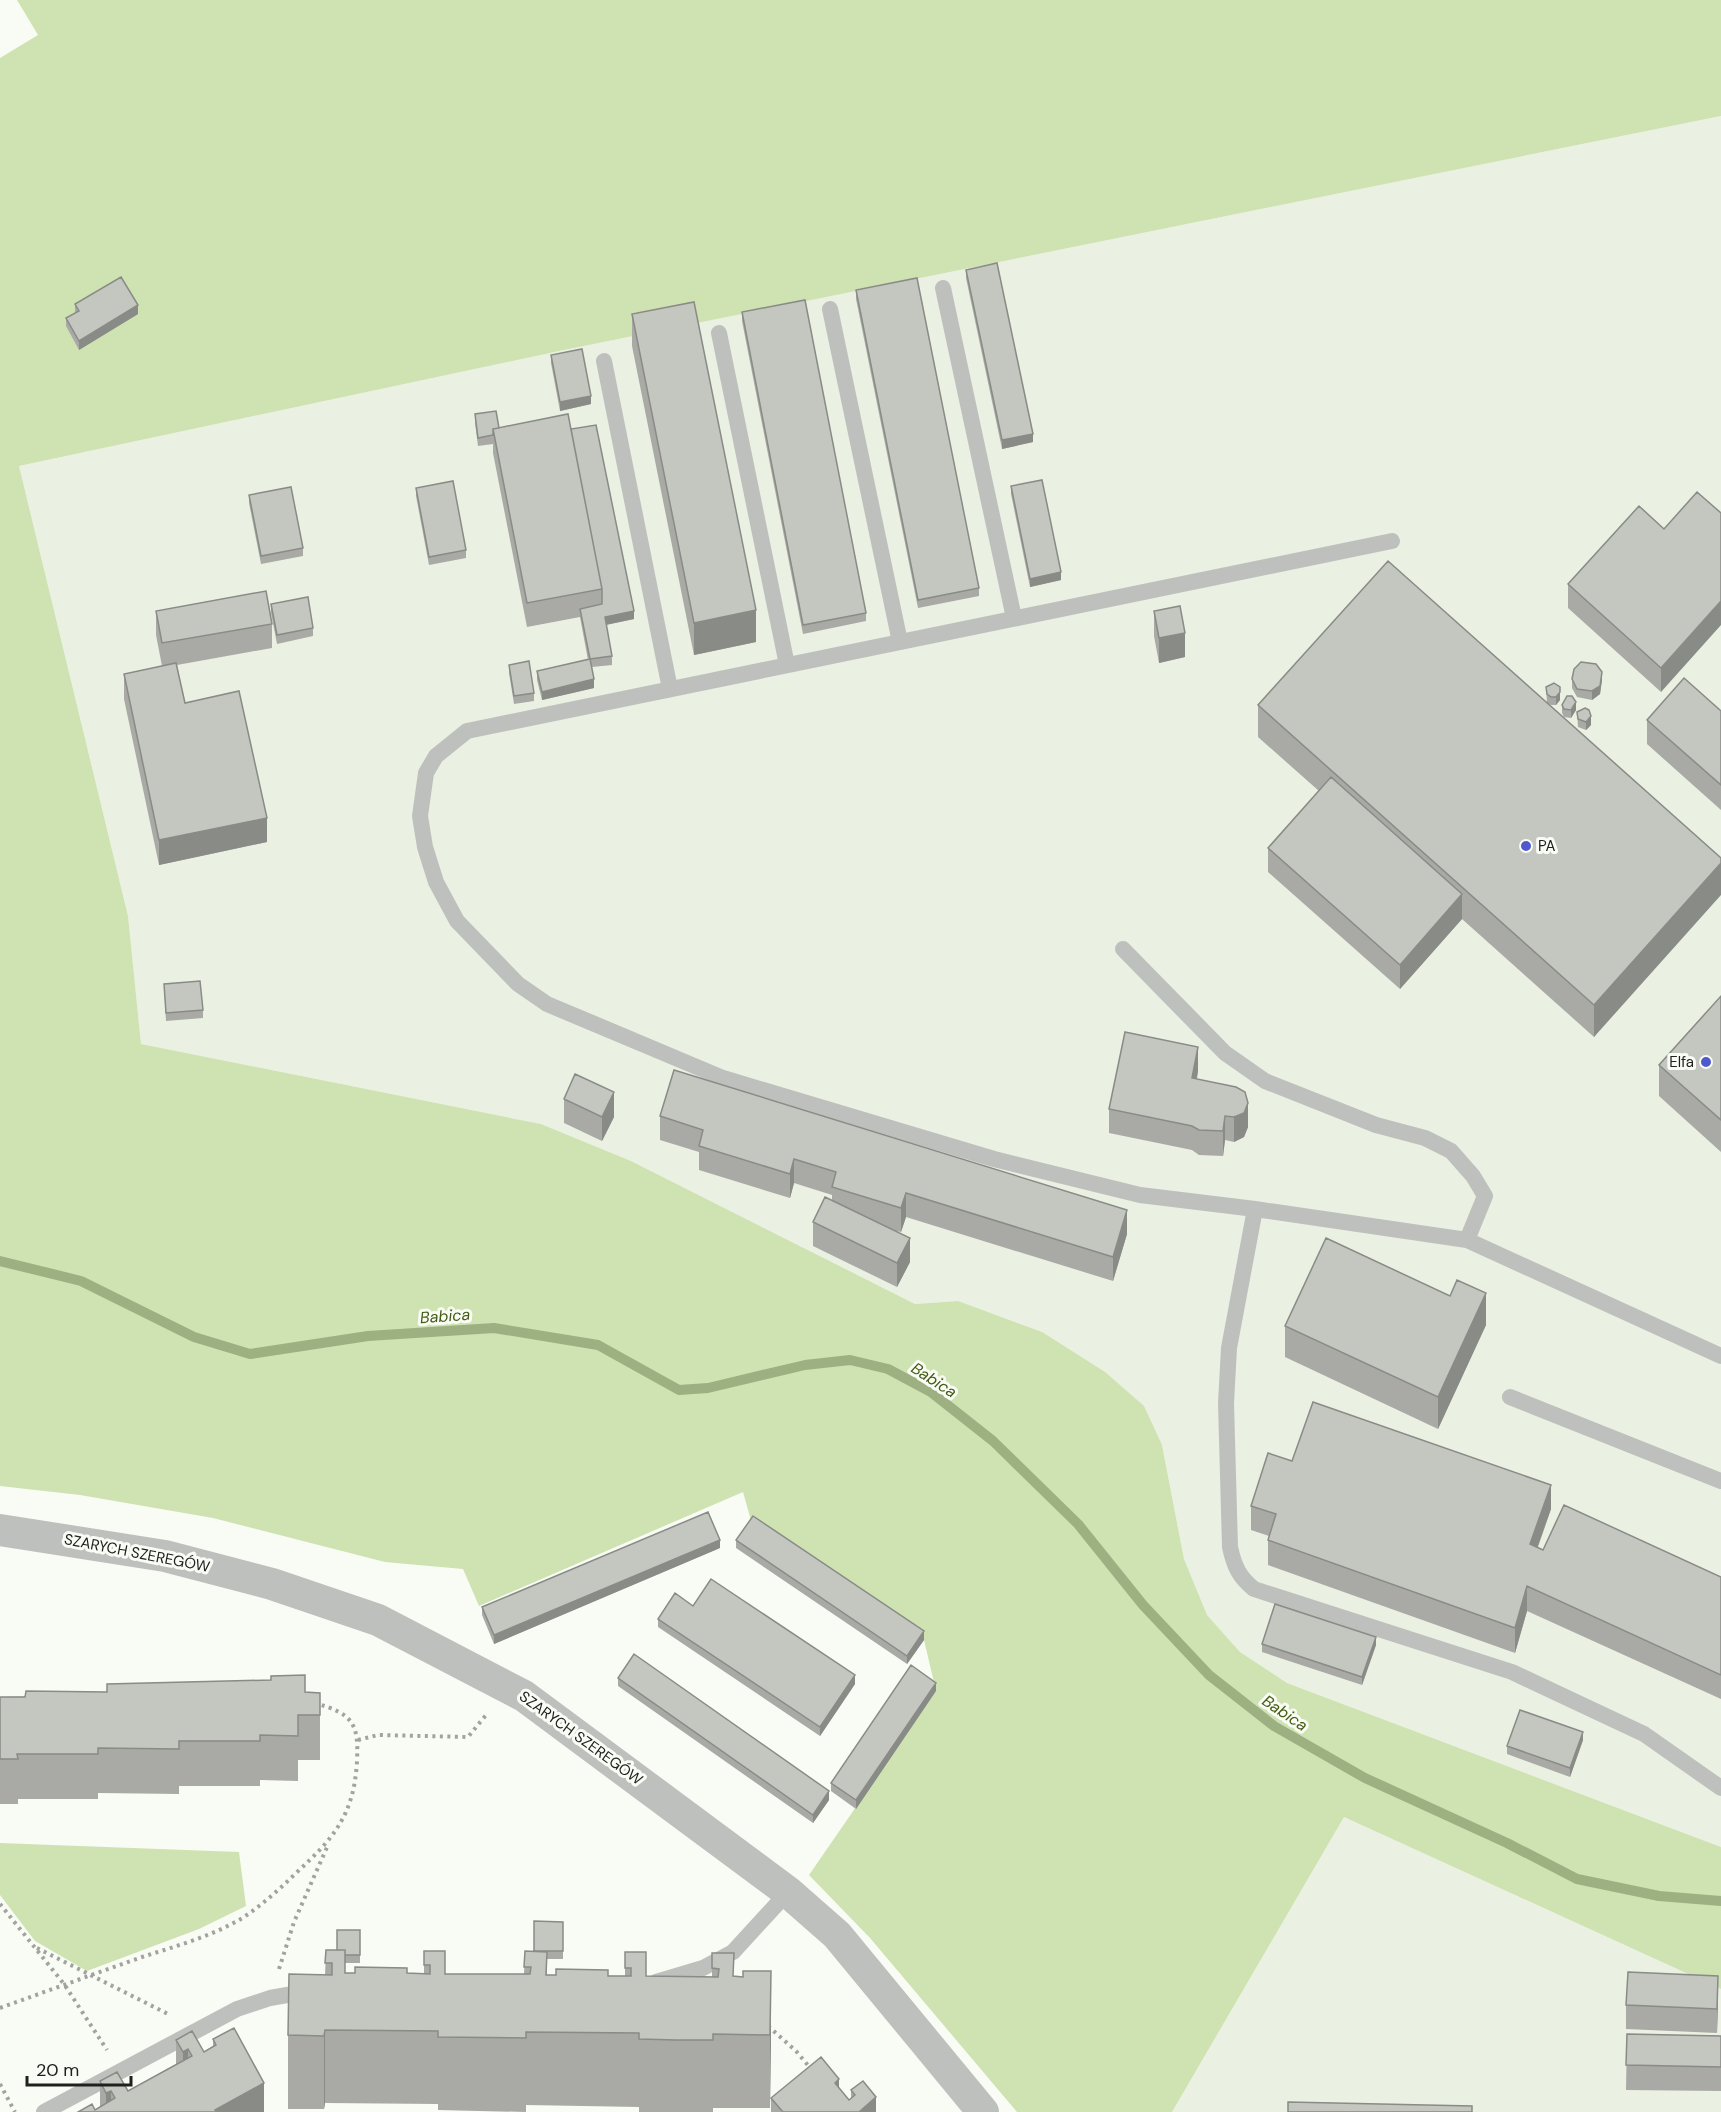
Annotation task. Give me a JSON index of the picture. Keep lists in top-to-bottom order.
{
  "streets": {
    "street": ["SZARYCH SZEREGÓW"]
  },
  "water": ["Babica"],
  "places": ["PA", "Elfa"],
  "scale_bar": "20 m"
}
